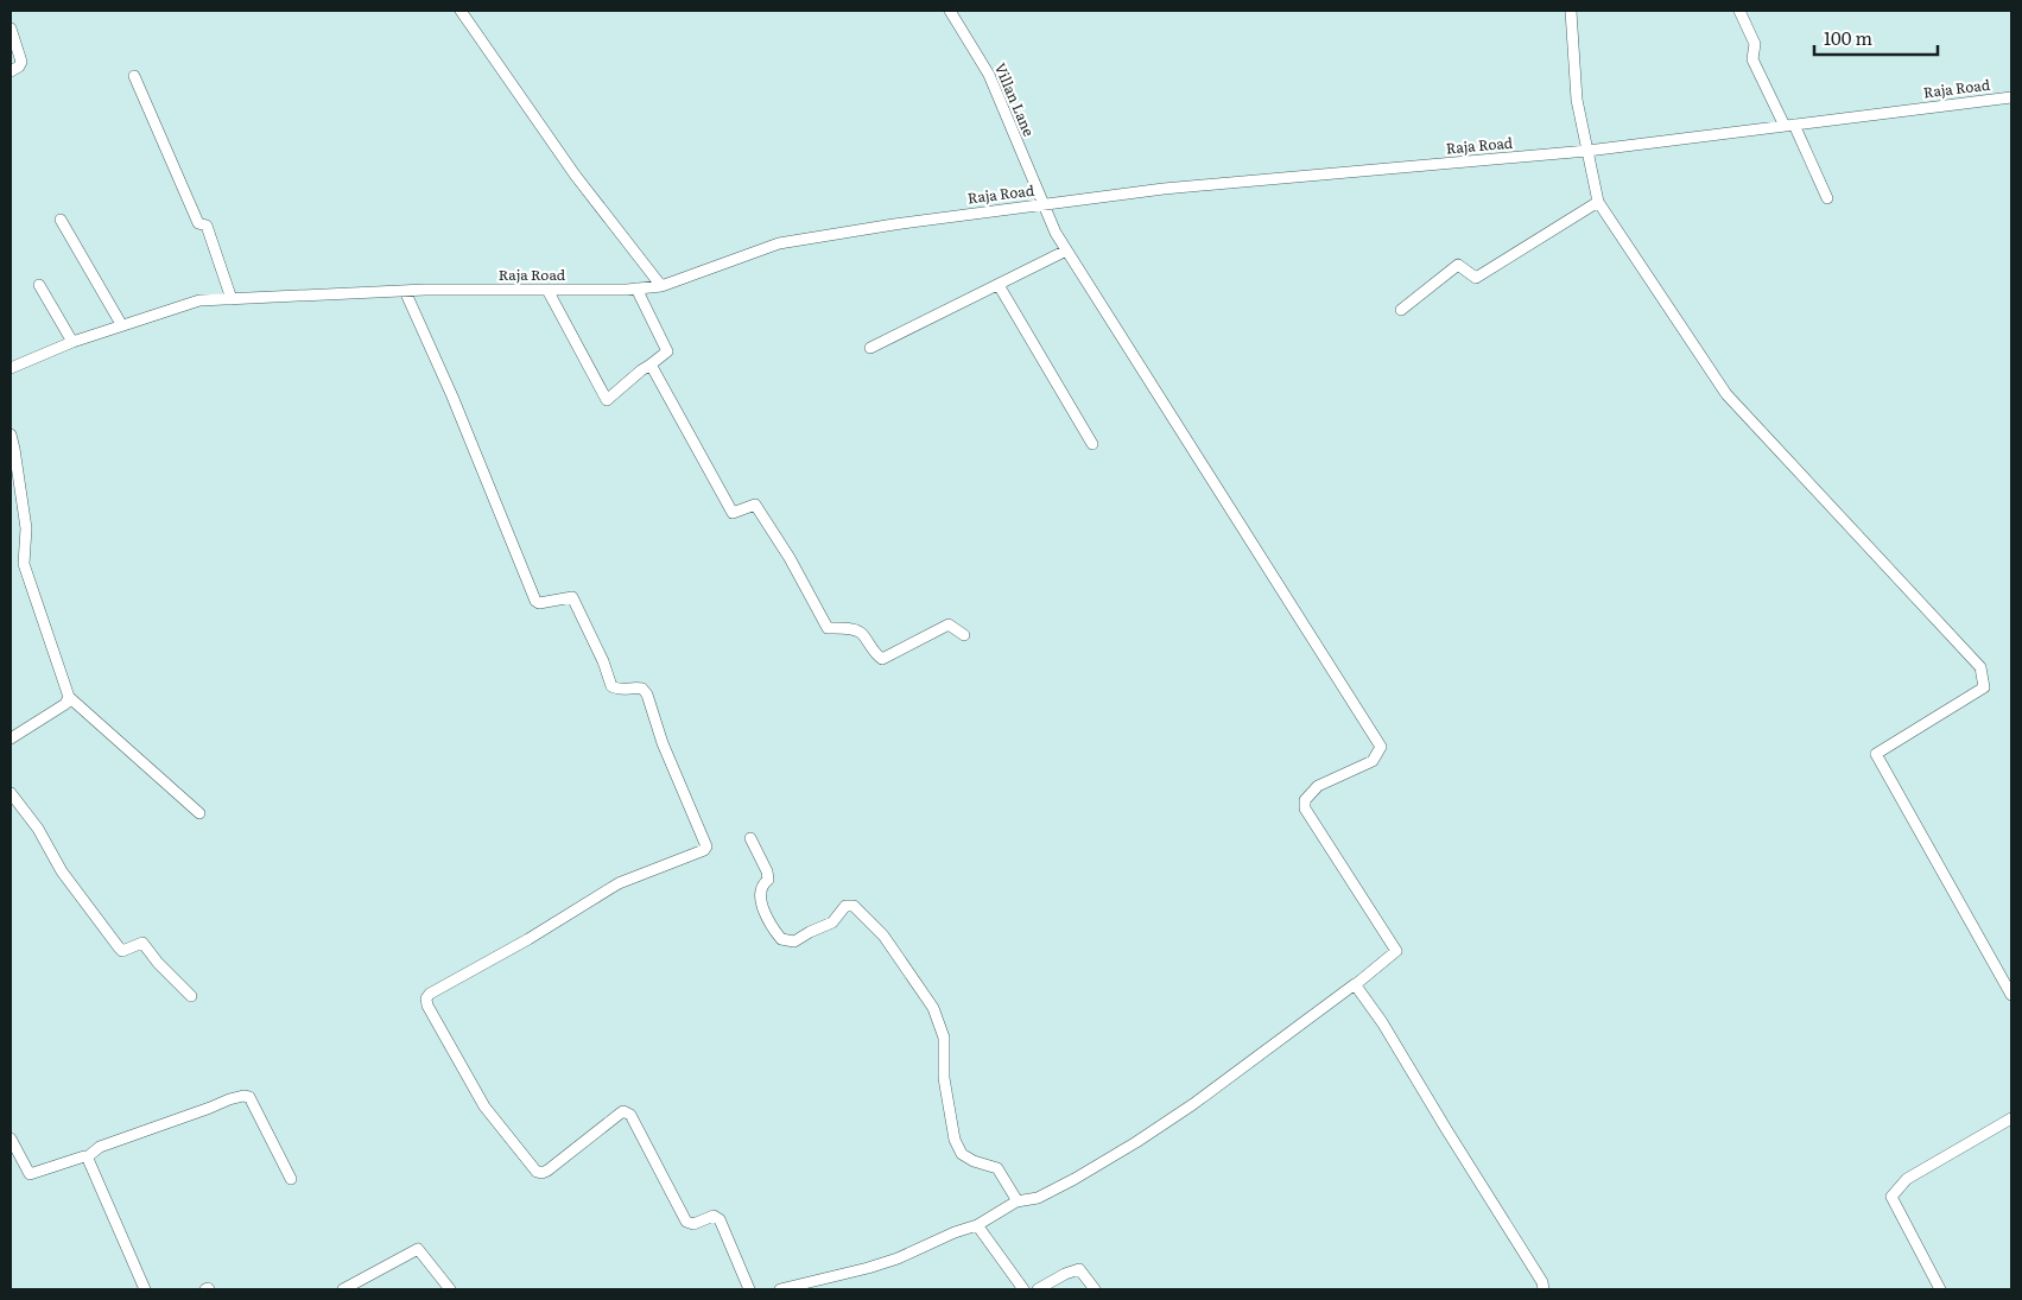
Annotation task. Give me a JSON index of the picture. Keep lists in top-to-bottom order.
{
  "streets": {
    "street": ["Raja Road", "Villan Lane"]
  },
  "crossings": [
    ["Raja Road", "Villan Lane"]
  ],
  "scale_bar": "100 m"
}
